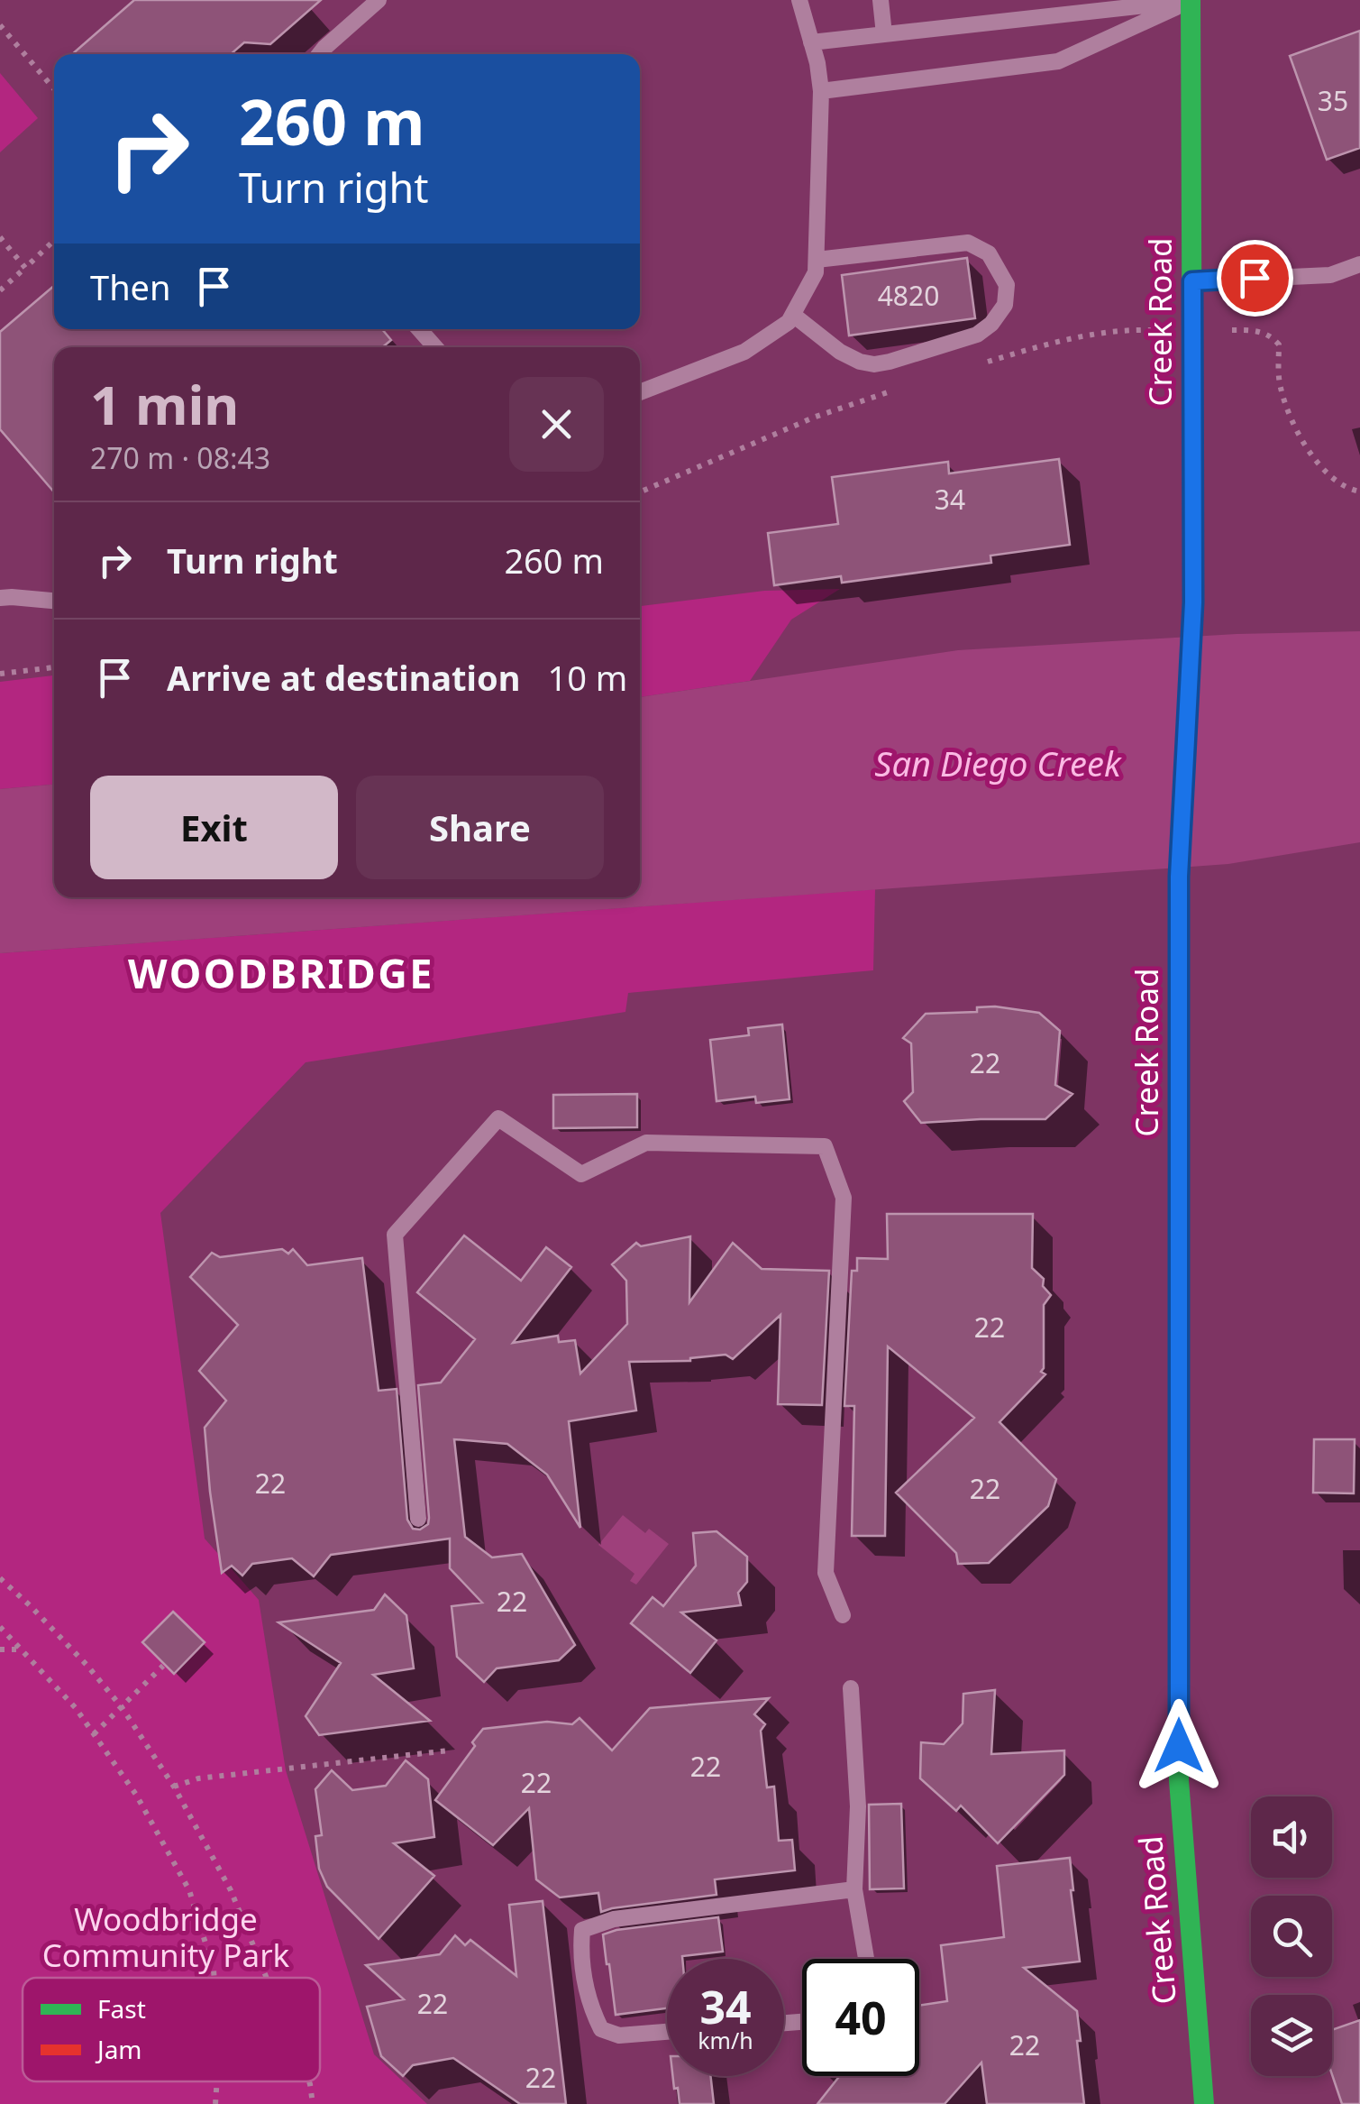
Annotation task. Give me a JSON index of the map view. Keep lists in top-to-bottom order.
{
  "streets": {
    "street": ["Creek Road"]
  },
  "districts": ["WOODBRIDGE"],
  "water": ["San Diego Creek"],
  "parks": ["Woodbridge Community Park"],
  "house_numbers": [
    "35",
    "4820",
    "34",
    "22",
    "22",
    "22",
    "22",
    "22",
    "22",
    "22",
    "22",
    "22",
    "22"
  ],
  "legend": ["Fast", "Jam"],
  "page": {
    "turn": ["260 m", "Turn right"],
    "then": "Then",
    "heading": ["1 min", "270 m · 08:43"],
    "list": [
      {
        "name": "Turn right",
        "value": "260 m"
      },
      {
        "name": "Arrive at destination",
        "value": "10 m"
      }
    ],
    "buttons": ["Exit", "Share"],
    "speed": "34 km/h",
    "limit": "40"
  }
}
